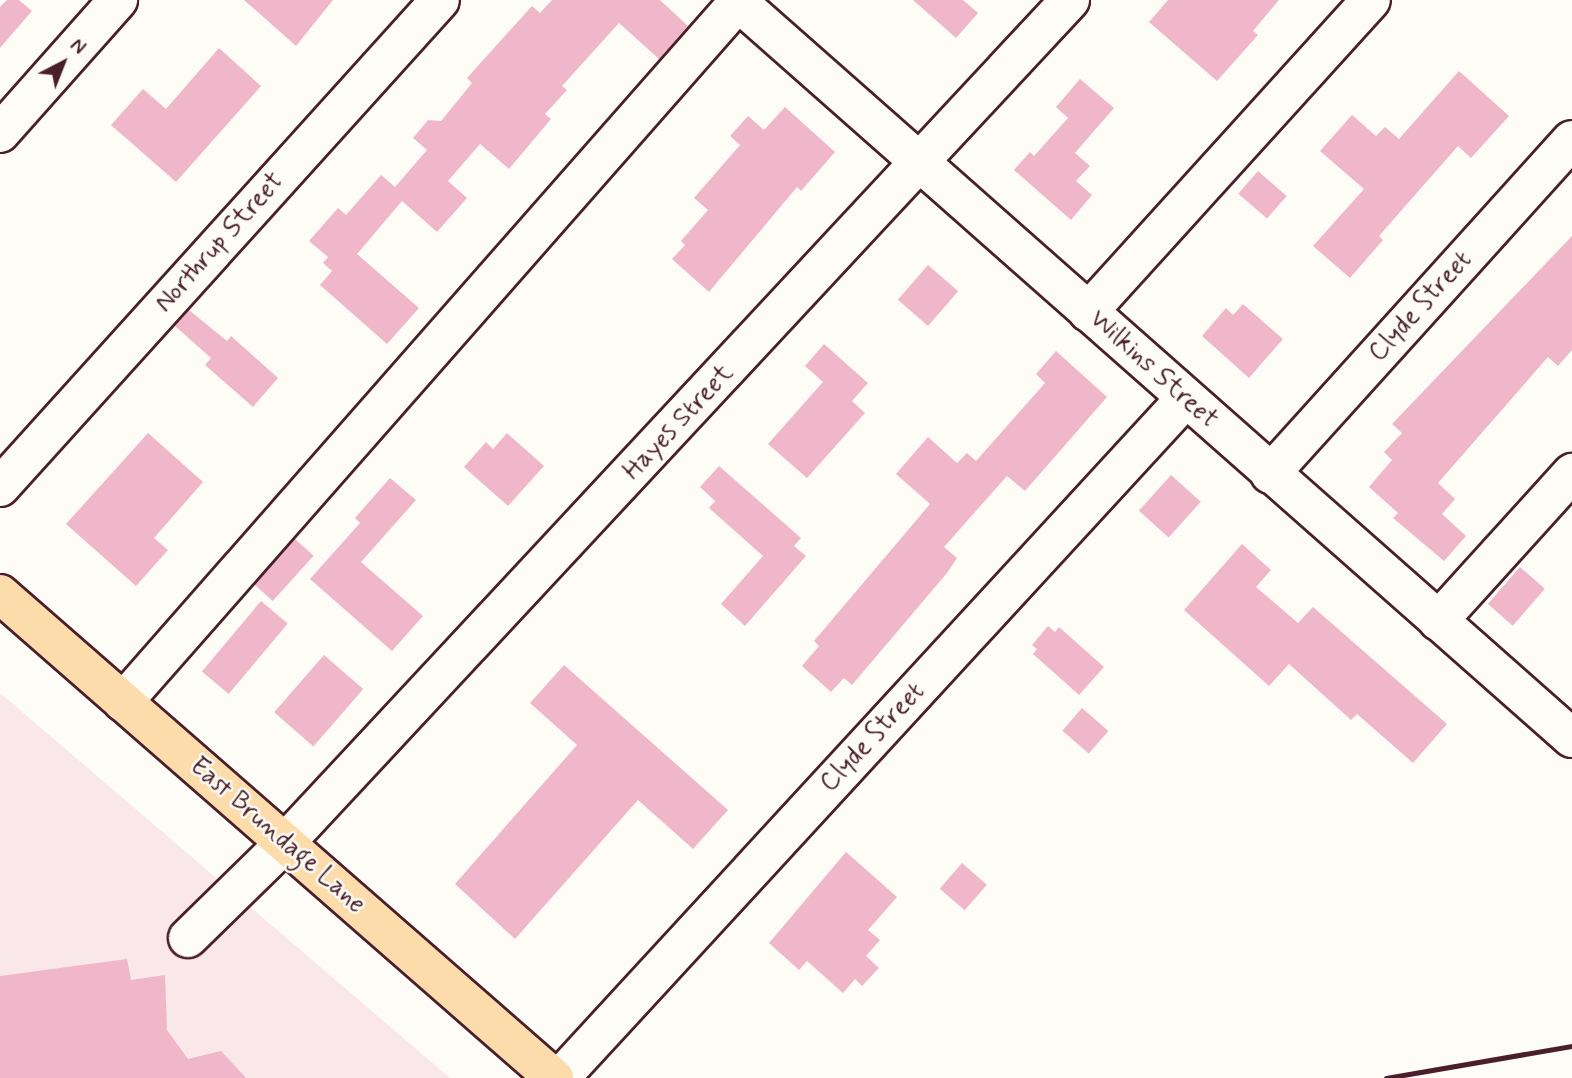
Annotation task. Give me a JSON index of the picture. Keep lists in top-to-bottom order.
{
  "streets": {
    "main road": ["East Brundage Lane"],
    "street": [
      "Northrup Street",
      "Clyde Street",
      "Wilkins Street",
      "Hayes Street"
    ]
  },
  "crossings": [
    ["Clyde Street", "Wilkins Street"],
    ["Wilkins Street", "Hayes Street"],
    ["Hayes Street", "East Brundage Lane"]
  ],
  "north": "top right"
}
